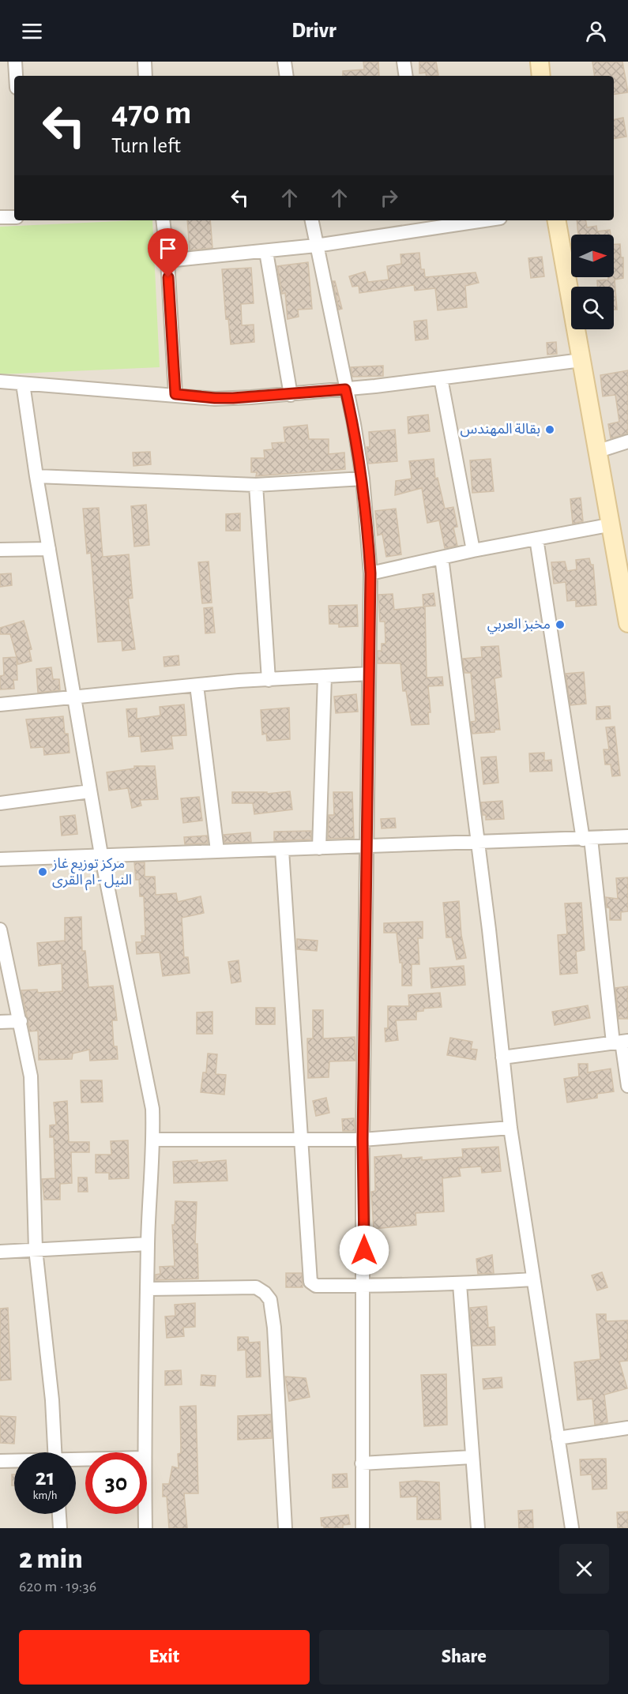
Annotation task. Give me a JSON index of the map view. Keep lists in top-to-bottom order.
{
  "places": ["بقالة المهندس", "مخبز العربي", "مركز توزيع غاز النيل - ام القرى"],
  "north": "right",
  "page": {
    "header": "Drivr",
    "turn": ["470 m", "Turn left"],
    "speed": "21 km/h",
    "limit": "30",
    "heading": ["2 min", "620 m · 19:36"],
    "buttons": ["Exit", "Share"]
  }
}
